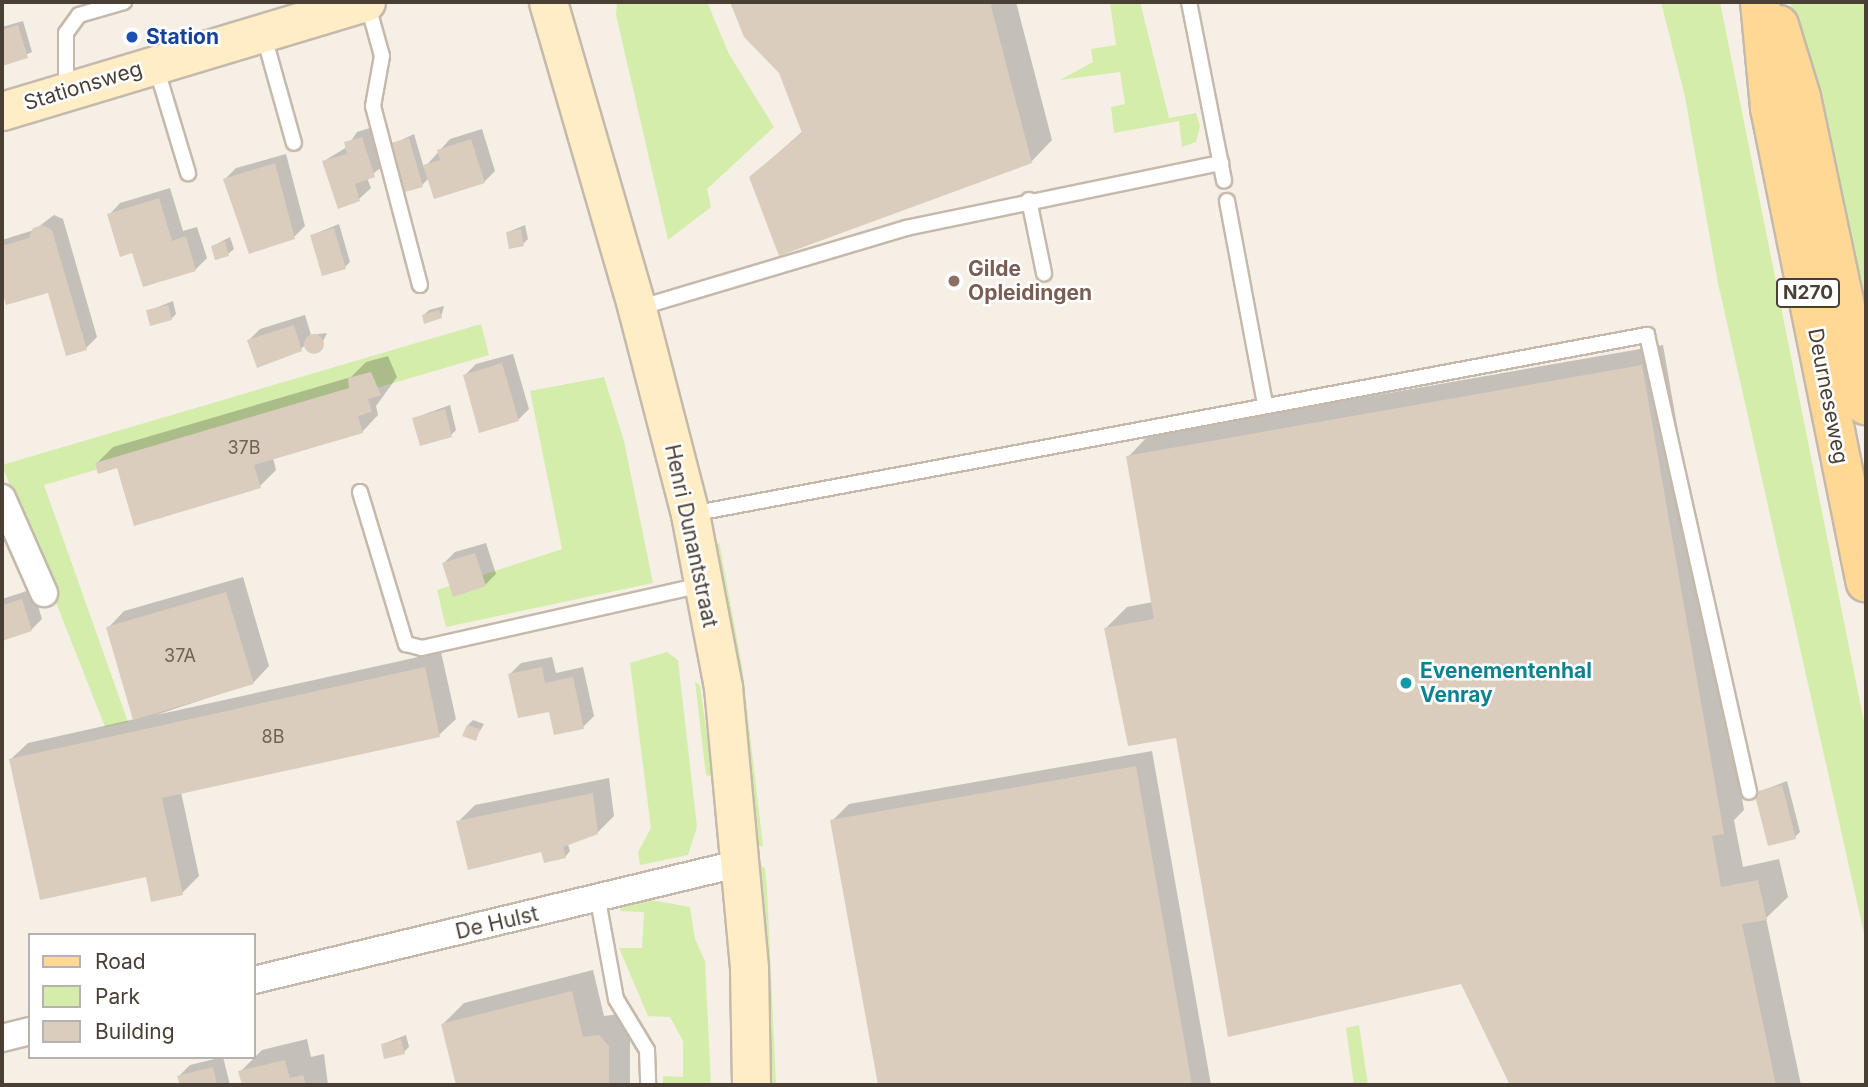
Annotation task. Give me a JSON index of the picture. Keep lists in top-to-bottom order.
{
  "streets": {
    "main road": ["N270", "Deurneseweg"],
    "street": ["Stationsweg", "Henri Dunantstraat", "De Hulst"]
  },
  "crossings": [
    ["Henri Dunantstraat", "De Hulst"]
  ],
  "places": ["Station", "Gilde Opleidingen", "Evenementenhal Venray"],
  "house_numbers": ["37B", "37A", "8B"],
  "legend": ["Road", "Park", "Building"]
}
